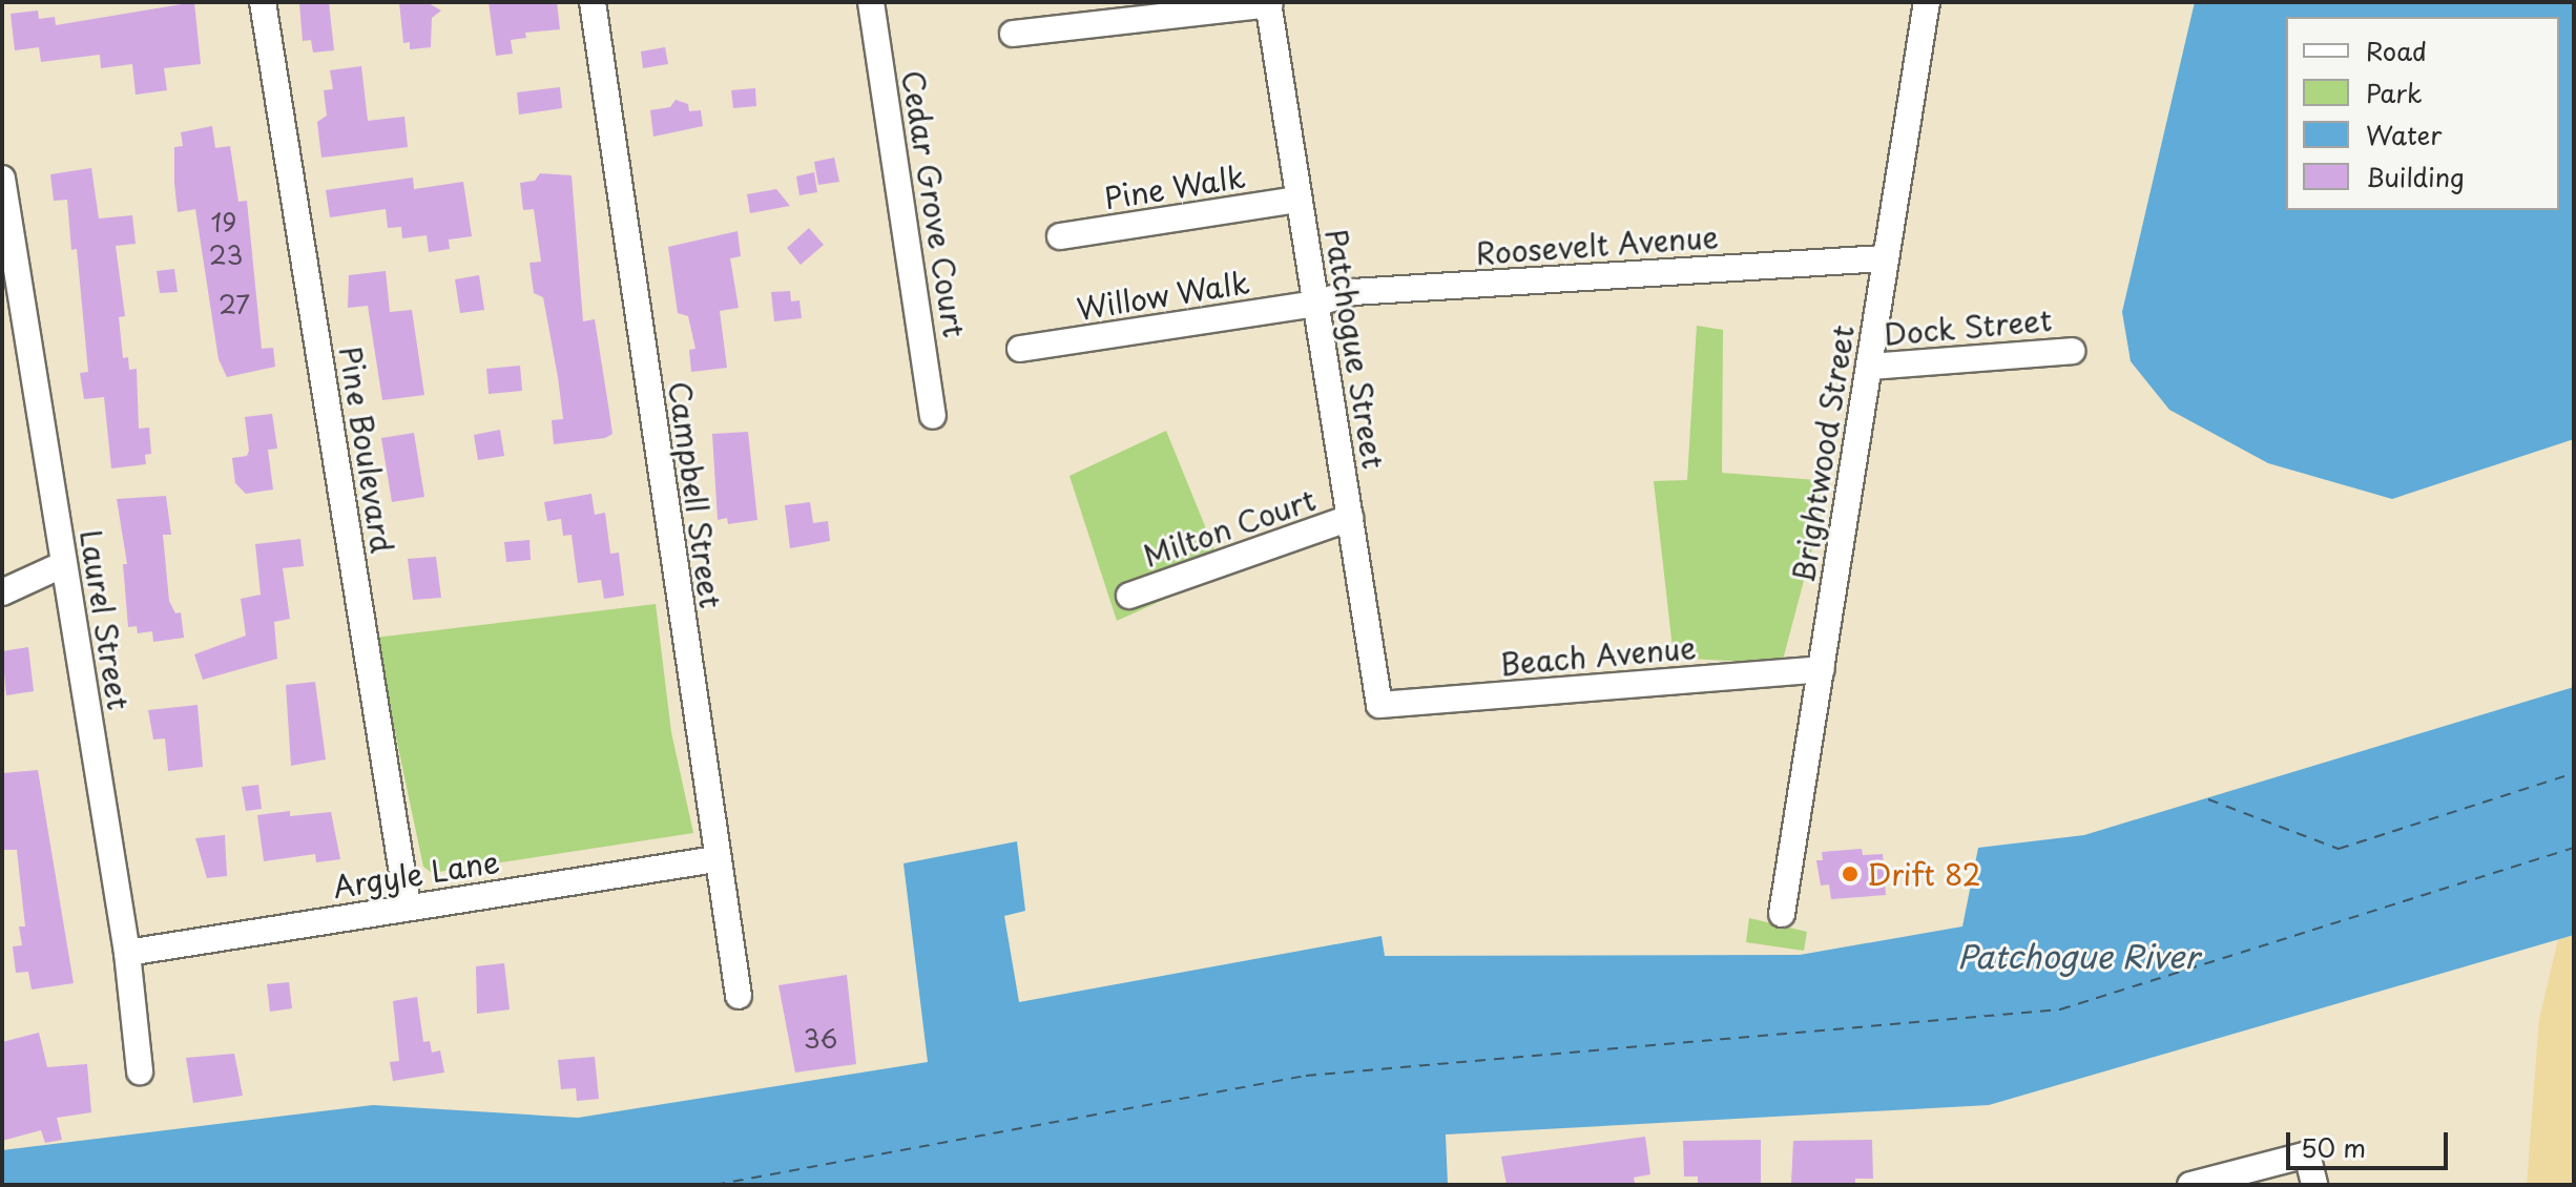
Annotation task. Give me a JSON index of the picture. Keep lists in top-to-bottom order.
{
  "streets": {
    "street": [
      "Pine Walk",
      "Cedar Grove Court",
      "Roosevelt Avenue",
      "Willow Walk",
      "Dock Street",
      "Patchogue Street",
      "Pine Boulevard",
      "Brightwood Street",
      "Campbell Street",
      "Milton Court",
      "Laurel Street",
      "Beach Avenue",
      "Argyle Lane"
    ]
  },
  "crossings": [
    ["Pine Walk", "Patchogue Street"],
    ["Roosevelt Avenue", "Willow Walk"],
    ["Roosevelt Avenue", "Patchogue Street"],
    ["Roosevelt Avenue", "Brightwood Street"],
    ["Willow Walk", "Patchogue Street"],
    ["Dock Street", "Brightwood Street"],
    ["Patchogue Street", "Milton Court"],
    ["Patchogue Street", "Beach Avenue"],
    ["Pine Boulevard", "Argyle Lane"],
    ["Brightwood Street", "Beach Avenue"],
    ["Campbell Street", "Argyle Lane"],
    ["Laurel Street", "Argyle Lane"]
  ],
  "water": ["Patchogue River"],
  "places": ["Drift 82"],
  "house_numbers": [
    "19",
    "23",
    "27",
    "36"
  ],
  "legend": [
    "Road",
    "Park",
    "Water",
    "Building"
  ],
  "scale_bar": "50 m"
}
